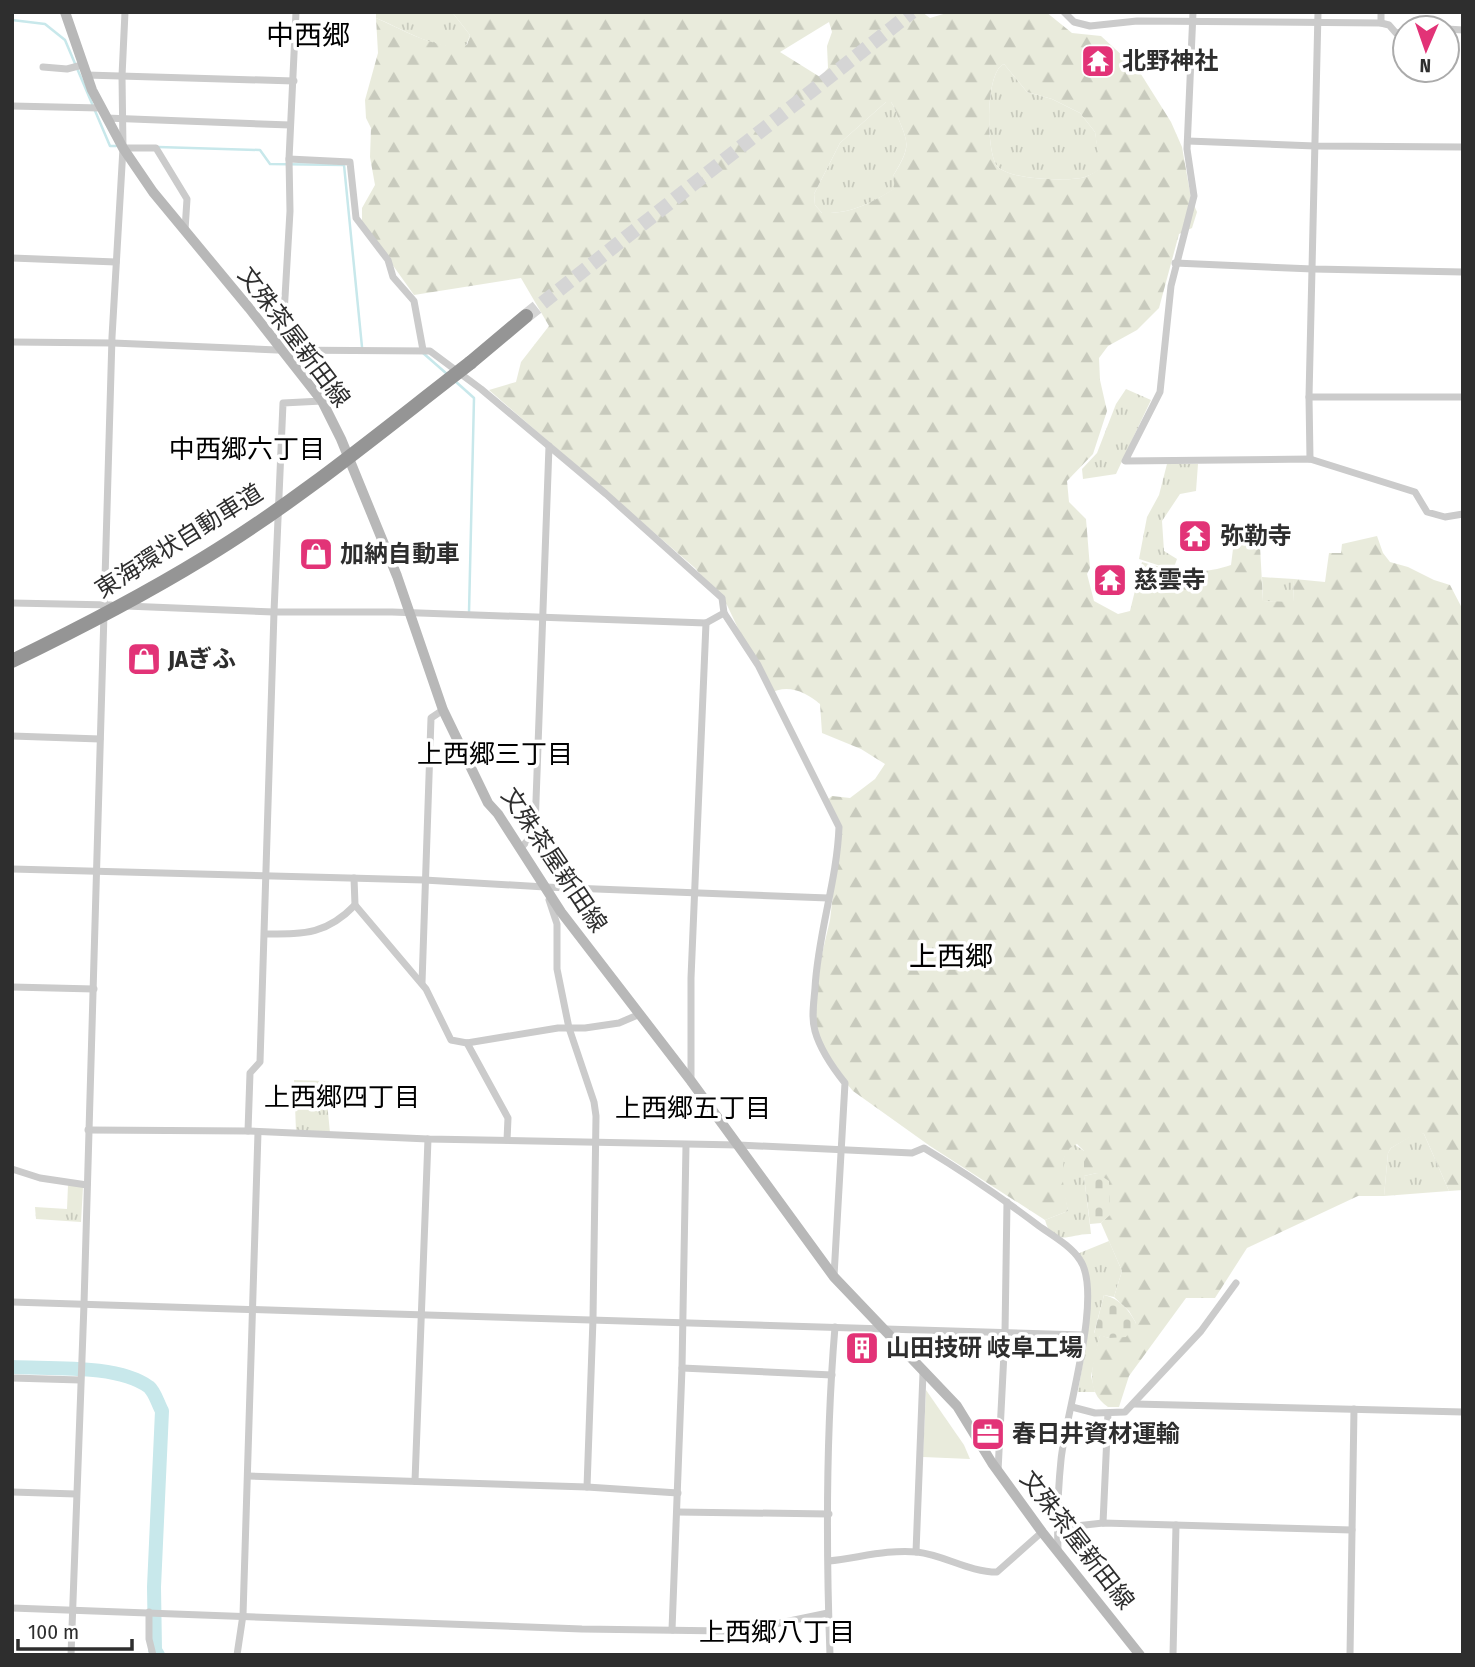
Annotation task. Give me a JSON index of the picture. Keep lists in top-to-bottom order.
{
  "streets": {
    "highway": ["東海環状自動車道"],
    "main road": ["文殊茶屋新田線"]
  },
  "districts": [
    "中西郷",
    "中西郷六丁目",
    "上西郷三丁目",
    "上西郷",
    "上西郷四丁目",
    "上西郷五丁目",
    "上西郷八丁目"
  ],
  "places": {
    "temple": ["北野神社", "弥勒寺", "慈雲寺"],
    "shop": ["加納自動車", "JAぎふ"],
    "building": ["山田技研 岐阜工場"],
    "office": ["春日井資材運輸"]
  },
  "scale_bar": "100 m",
  "north": "bottom"
}
